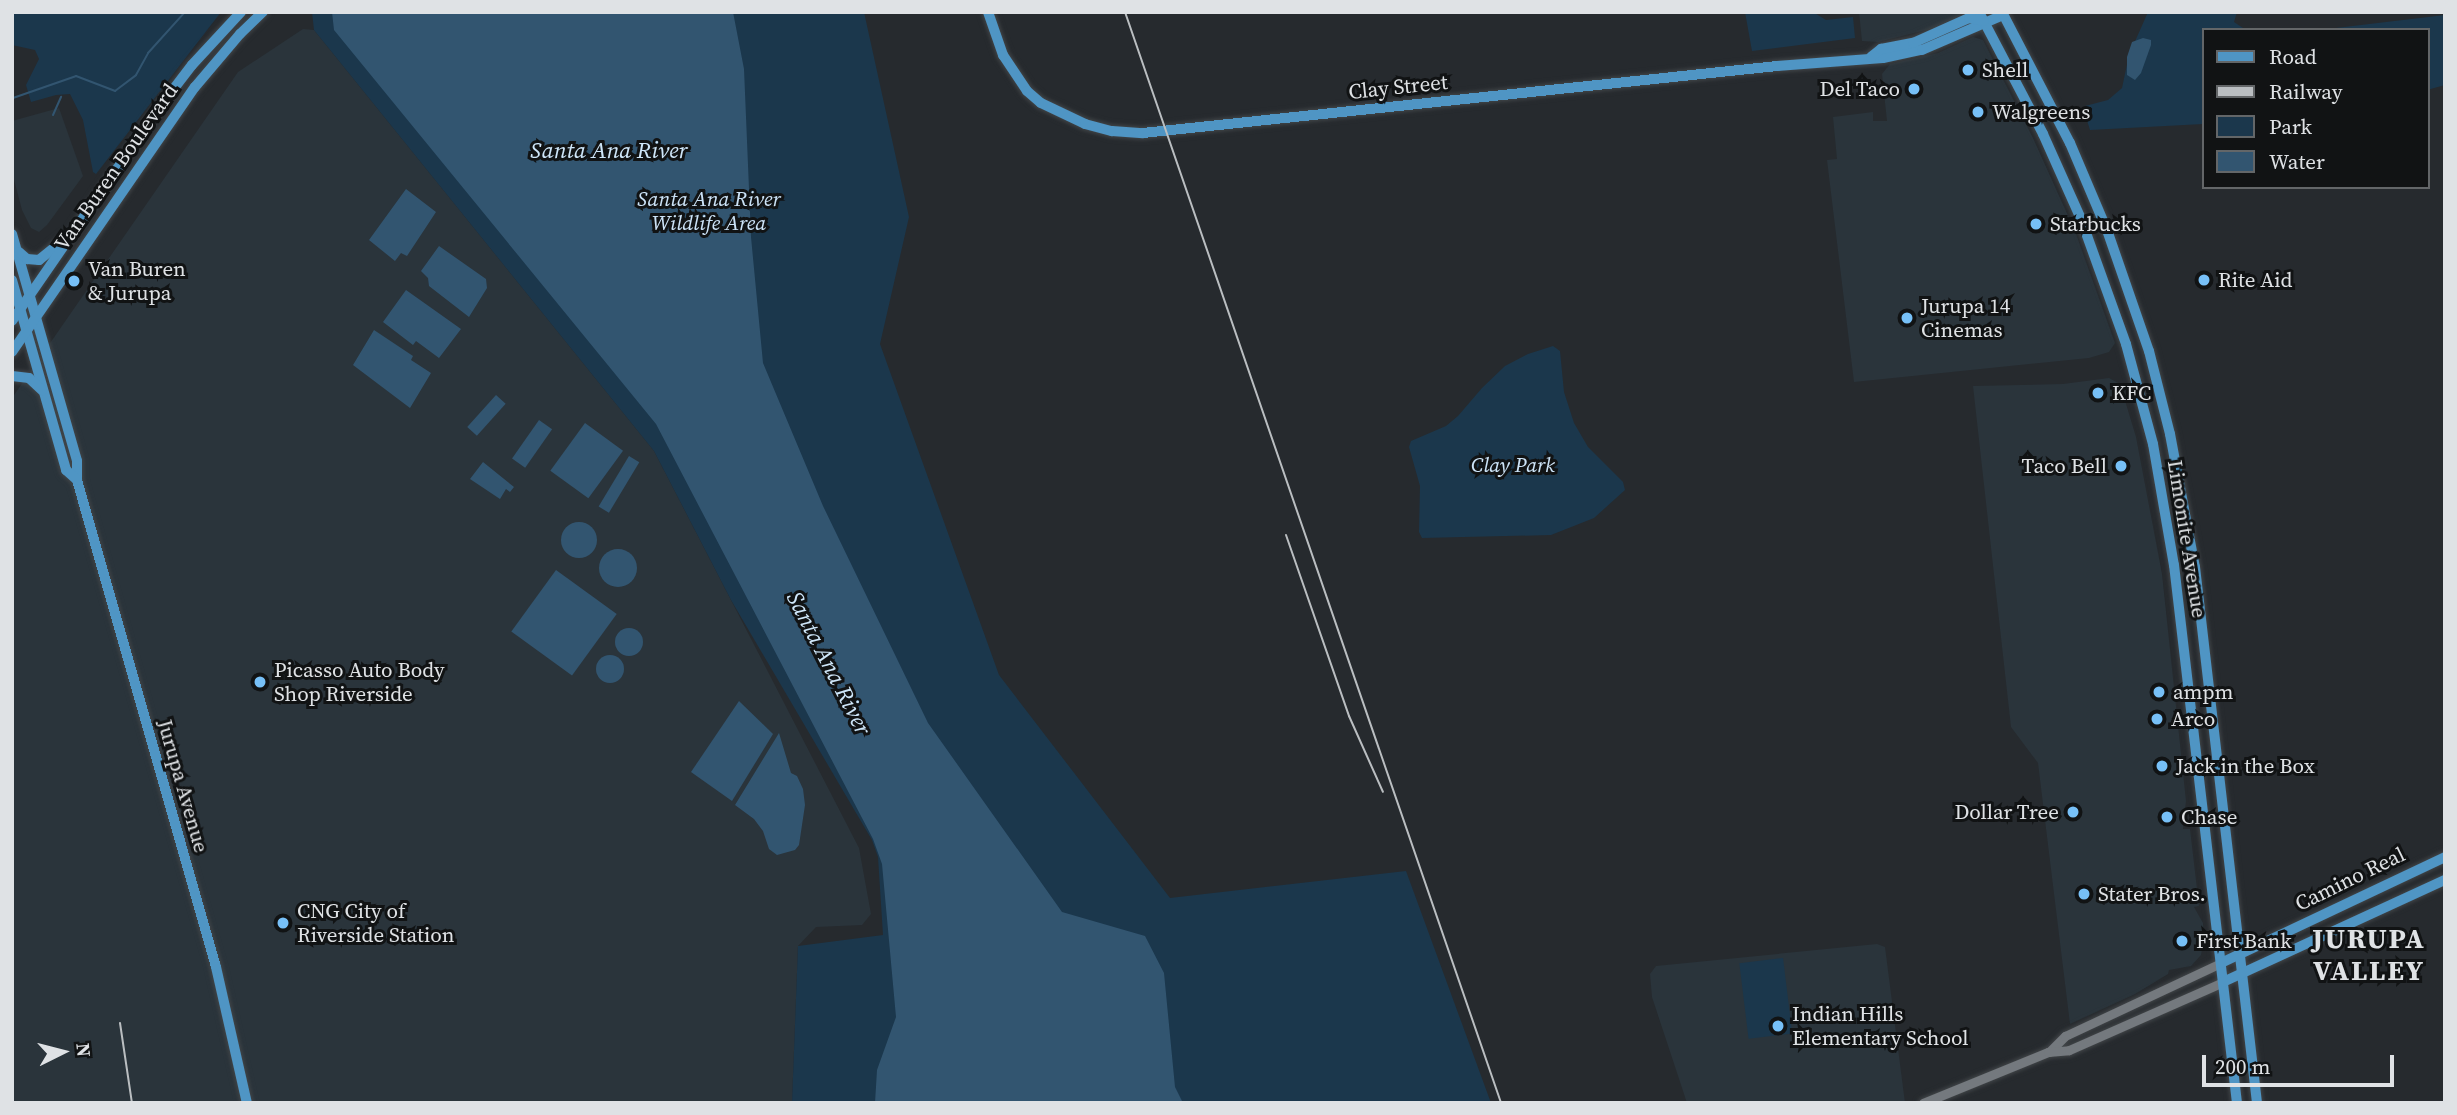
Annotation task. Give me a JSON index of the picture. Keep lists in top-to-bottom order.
{
  "streets": {
    "main road": [
      "Clay Street",
      "Van Buren Boulevard",
      "Limonite Avenue",
      "Jurupa Avenue",
      "Camino Real"
    ]
  },
  "crossings": [
    ["Clay Street", "Limonite Avenue"],
    ["Van Buren Boulevard", "Jurupa Avenue"],
    ["Limonite Avenue", "Camino Real"]
  ],
  "districts": ["JURUPA VALLEY"],
  "water": ["Santa Ana River"],
  "parks": ["Santa Ana River Wildlife Area", "Clay Park"],
  "places": [
    "Shell",
    "Del Taco",
    "Walgreens",
    "Starbucks",
    "Rite Aid",
    "Van Buren & Jurupa",
    "Jurupa 14 Cinemas",
    "KFC",
    "Taco Bell",
    "Picasso Auto Body Shop Riverside",
    "ampm",
    "Arco",
    "Jack in the Box",
    "Dollar Tree",
    "Chase",
    "Stater Bros.",
    "CNG City of Riverside Station",
    "First Bank",
    "Indian Hills Elementary School"
  ],
  "legend": [
    "Road",
    "Railway",
    "Park",
    "Water"
  ],
  "scale_bar": "200 m",
  "north": "right"
}
